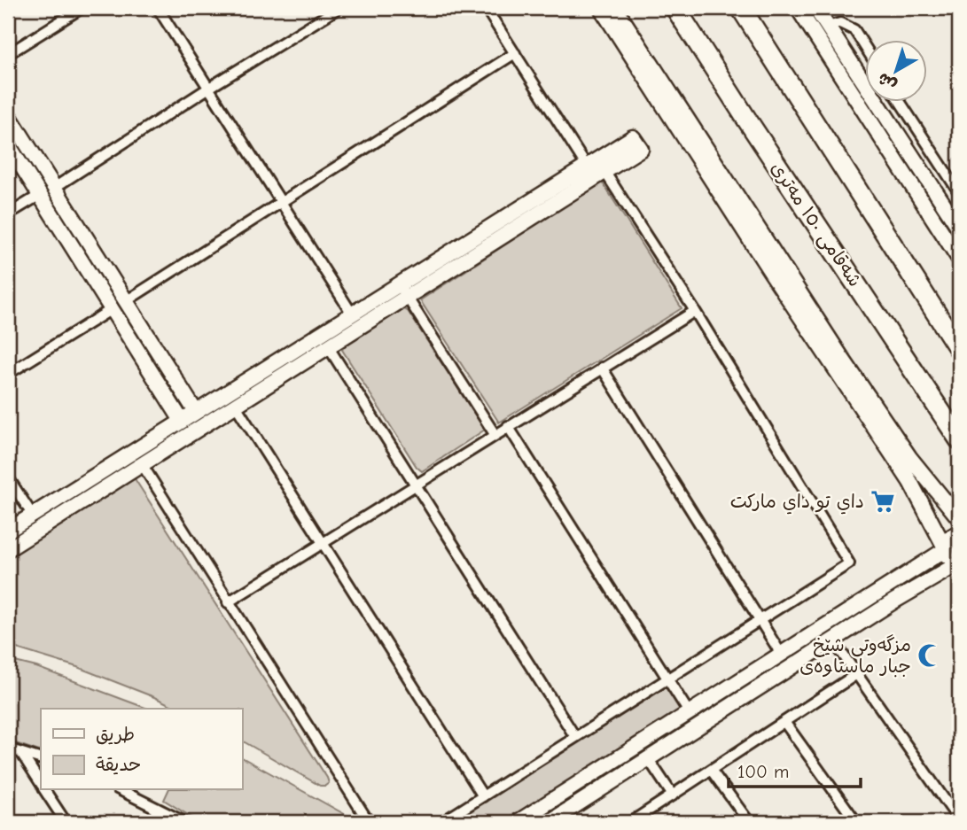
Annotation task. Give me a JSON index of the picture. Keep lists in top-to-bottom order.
{
  "streets": {
    "highway": ["شەقامی ١٥٠ مەتری"]
  },
  "places": {
    "supermarket": ["داي تو داي ماركت"],
    "mosque": ["مزگەوتی شێخ جبار ماستاوەی"]
  },
  "legend": ["طريق", "حديقة"],
  "scale_bar": "100 m",
  "north": "bottom left"
}
